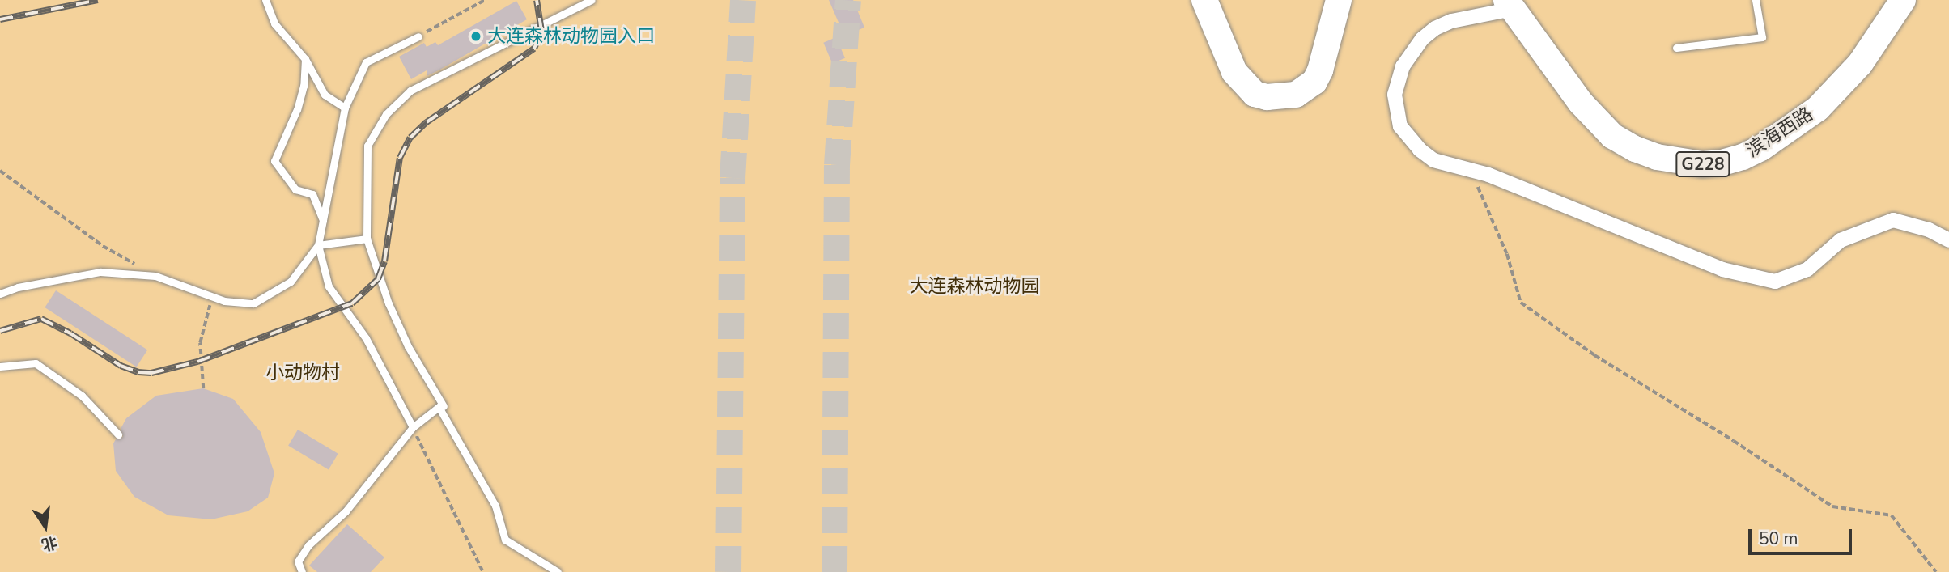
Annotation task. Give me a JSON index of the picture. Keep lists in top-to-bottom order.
{
  "streets": {
    "highway": ["滨海西路", "G228"]
  },
  "parks": ["大连森林动物园", "小动物村"],
  "places": ["大连森林动物园入口"],
  "scale_bar": "50 m",
  "north": "bottom"
}
